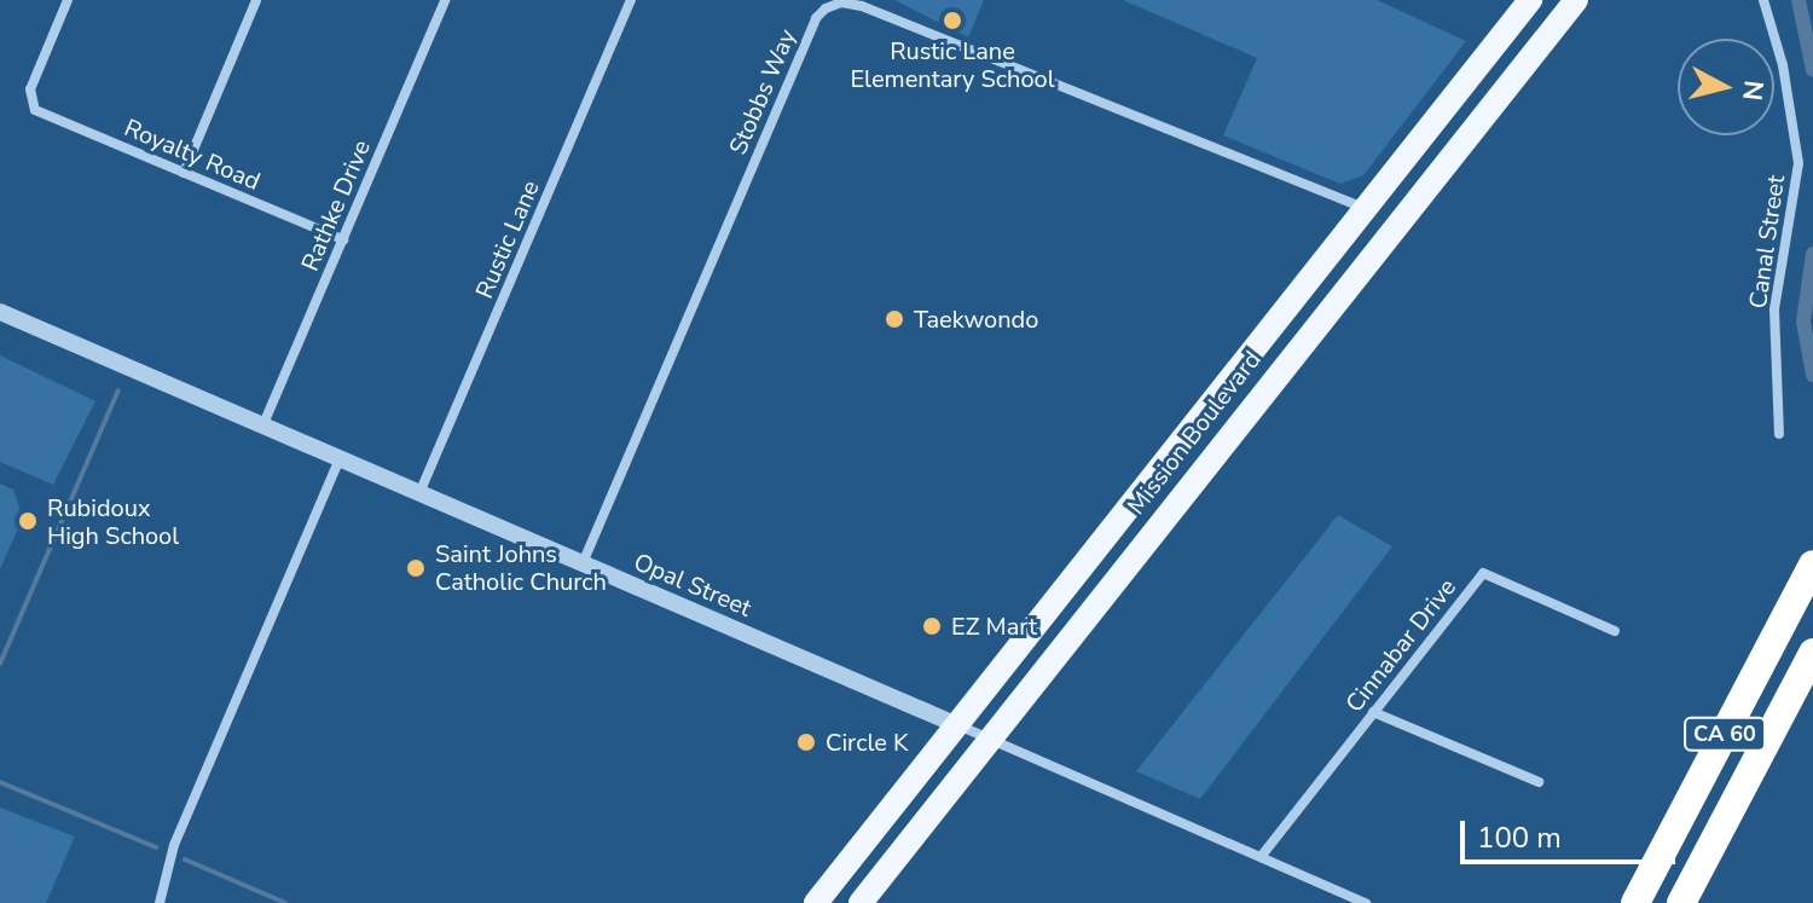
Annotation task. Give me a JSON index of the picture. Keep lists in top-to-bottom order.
{
  "streets": {
    "highway": ["CA 60"],
    "main road": ["Mission Boulevard"],
    "street": [
      "Stobbs Way",
      "Royalty Road",
      "Rathke Drive",
      "Rustic Lane",
      "Canal Street",
      "Opal Street",
      "Cinnabar Drive"
    ]
  },
  "crossings": [
    ["Stobbs Way", "Mission Boulevard"],
    ["Stobbs Way", "Opal Street"],
    ["Royalty Road", "Rathke Drive"],
    ["Rathke Drive", "Opal Street"],
    ["Rustic Lane", "Opal Street"],
    ["Mission Boulevard", "Opal Street"],
    ["Opal Street", "Cinnabar Drive"]
  ],
  "places": [
    "Rustic Lane Elementary School",
    "Taekwondo",
    "Rubidoux High School",
    "Saint Johns Catholic Church",
    "EZ Mart",
    "Circle K"
  ],
  "scale_bar": "100 m",
  "north": "right"
}
